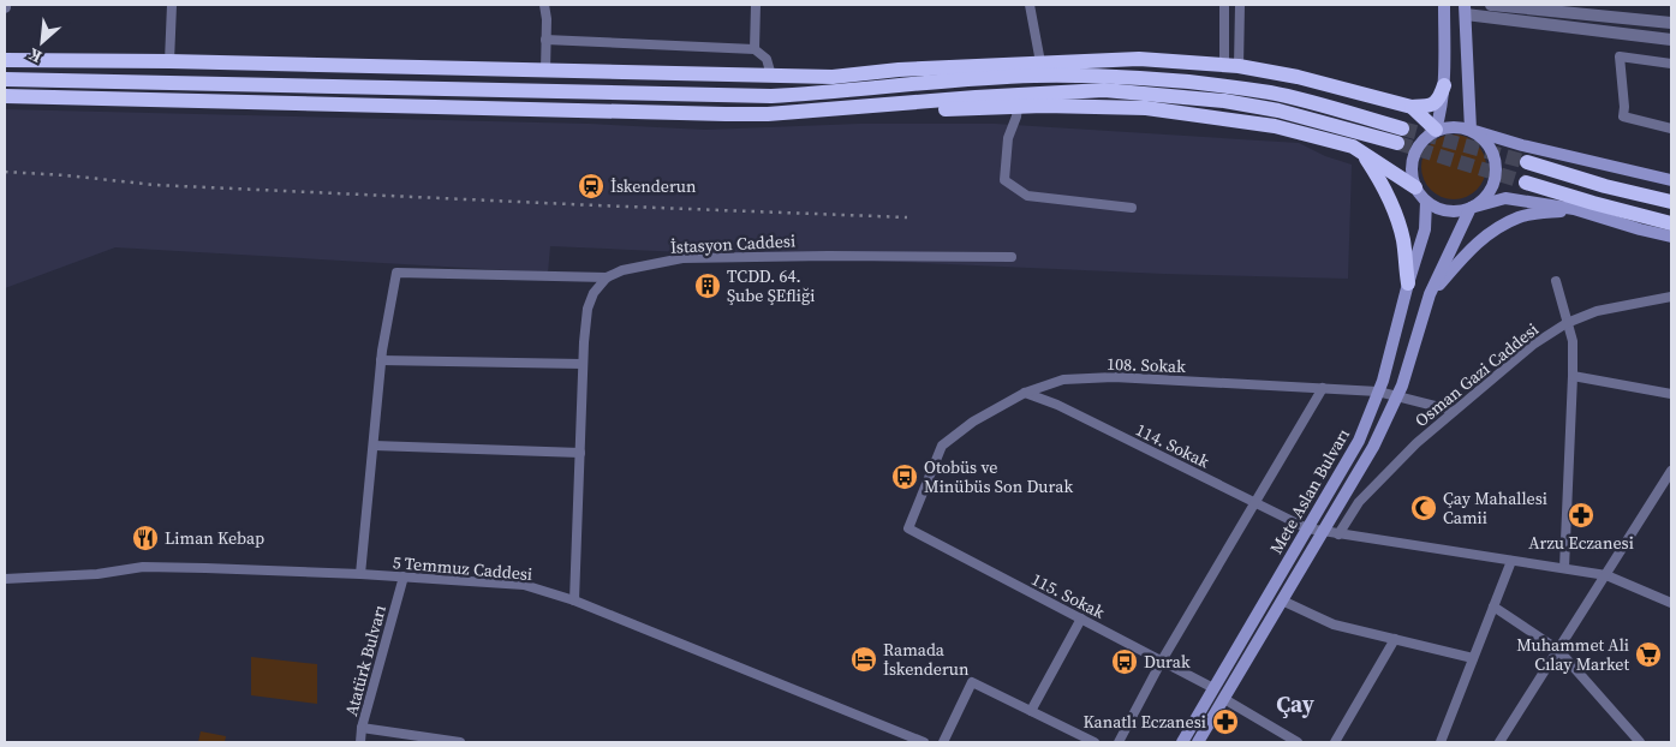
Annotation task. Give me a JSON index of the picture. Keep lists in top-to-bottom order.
{
  "streets": {
    "main road": ["Mete Aslan Bulvarı"],
    "street": [
      "İstasyon Caddesi",
      "108. Sokak",
      "Osman Gazi Caddesi",
      "114. Sokak",
      "5 Temmuz Caddesi",
      "115. Sokak",
      "Atatürk Bulvarı"
    ]
  },
  "crossings": [
    ["108. Sokak", "Osman Gazi Caddesi"],
    ["108. Sokak", "114. Sokak"],
    ["108. Sokak", "Mete Aslan Bulvarı"],
    ["108. Sokak", "115. Sokak"],
    ["Osman Gazi Caddesi", "114. Sokak"],
    ["114. Sokak", "Mete Aslan Bulvarı"],
    ["Mete Aslan Bulvarı", "115. Sokak"],
    ["5 Temmuz Caddesi", "Atatürk Bulvarı"]
  ],
  "districts": ["Çay"],
  "places": {
    "station": ["İskenderun"],
    "building": ["TCDD. 64. Şube ŞEfliği"],
    "bus stop": ["Otobüs ve Minübüs Son Durak", "Durak"],
    "mosque": ["Çay Mahallesi Camii"],
    "pharmacy": ["Arzu Eczanesi", "Kanatlı Eczanesi"],
    "restaurant": ["Liman Kebap"],
    "supermarket": ["Muhammet Ali Cılay Market"],
    "hotel": ["Ramada İskenderun"]
  },
  "north": "bottom left"
}
